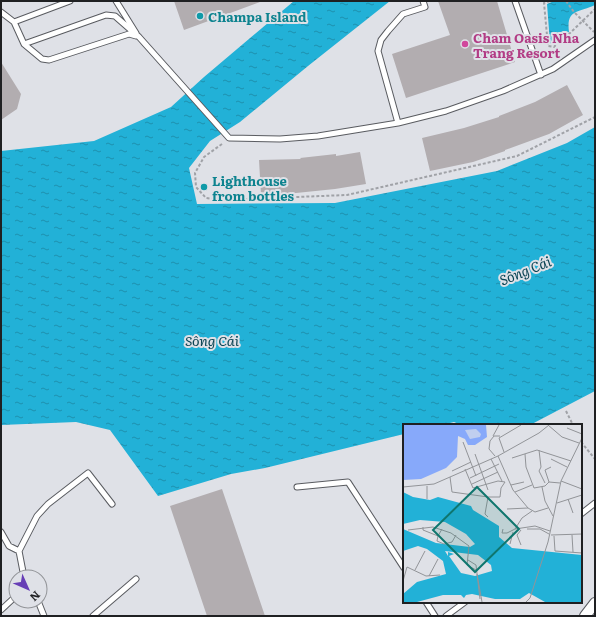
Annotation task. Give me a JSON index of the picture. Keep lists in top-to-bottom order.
{
  "water": ["Sông Cái"],
  "places": ["Champa Island", "Cham Oasis Nha Trang Resort", "Lighthouse from bottles"],
  "north": "bottom right"
}
